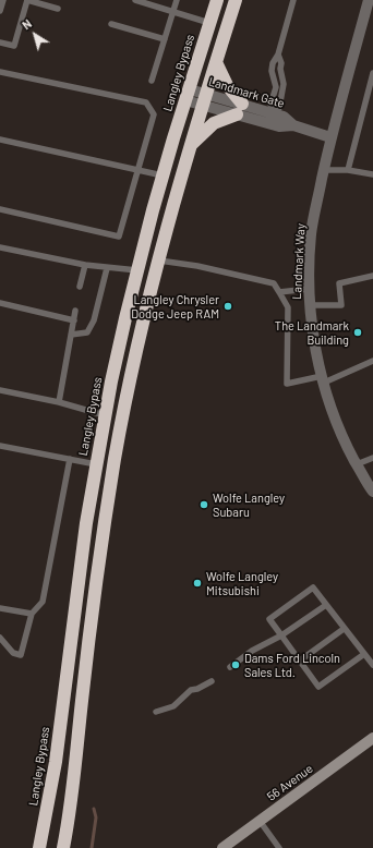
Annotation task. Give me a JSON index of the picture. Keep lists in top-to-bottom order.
{
  "streets": {
    "highway": ["Langley Bypass"],
    "main road": ["56 Avenue"],
    "street": ["Landmark Gate", "Landmark Way"]
  },
  "crossings": [
    ["Langley Bypass", "Landmark Gate"],
    ["Landmark Gate", "Landmark Way"]
  ],
  "places": [
    "Langley Chrysler Dodge Jeep RAM",
    "The Landmark Building",
    "Wolfe Langley Subaru",
    "Wolfe Langley Mitsubishi",
    "Dams Ford Lincoln Sales Ltd."
  ],
  "north": "top left"
}
